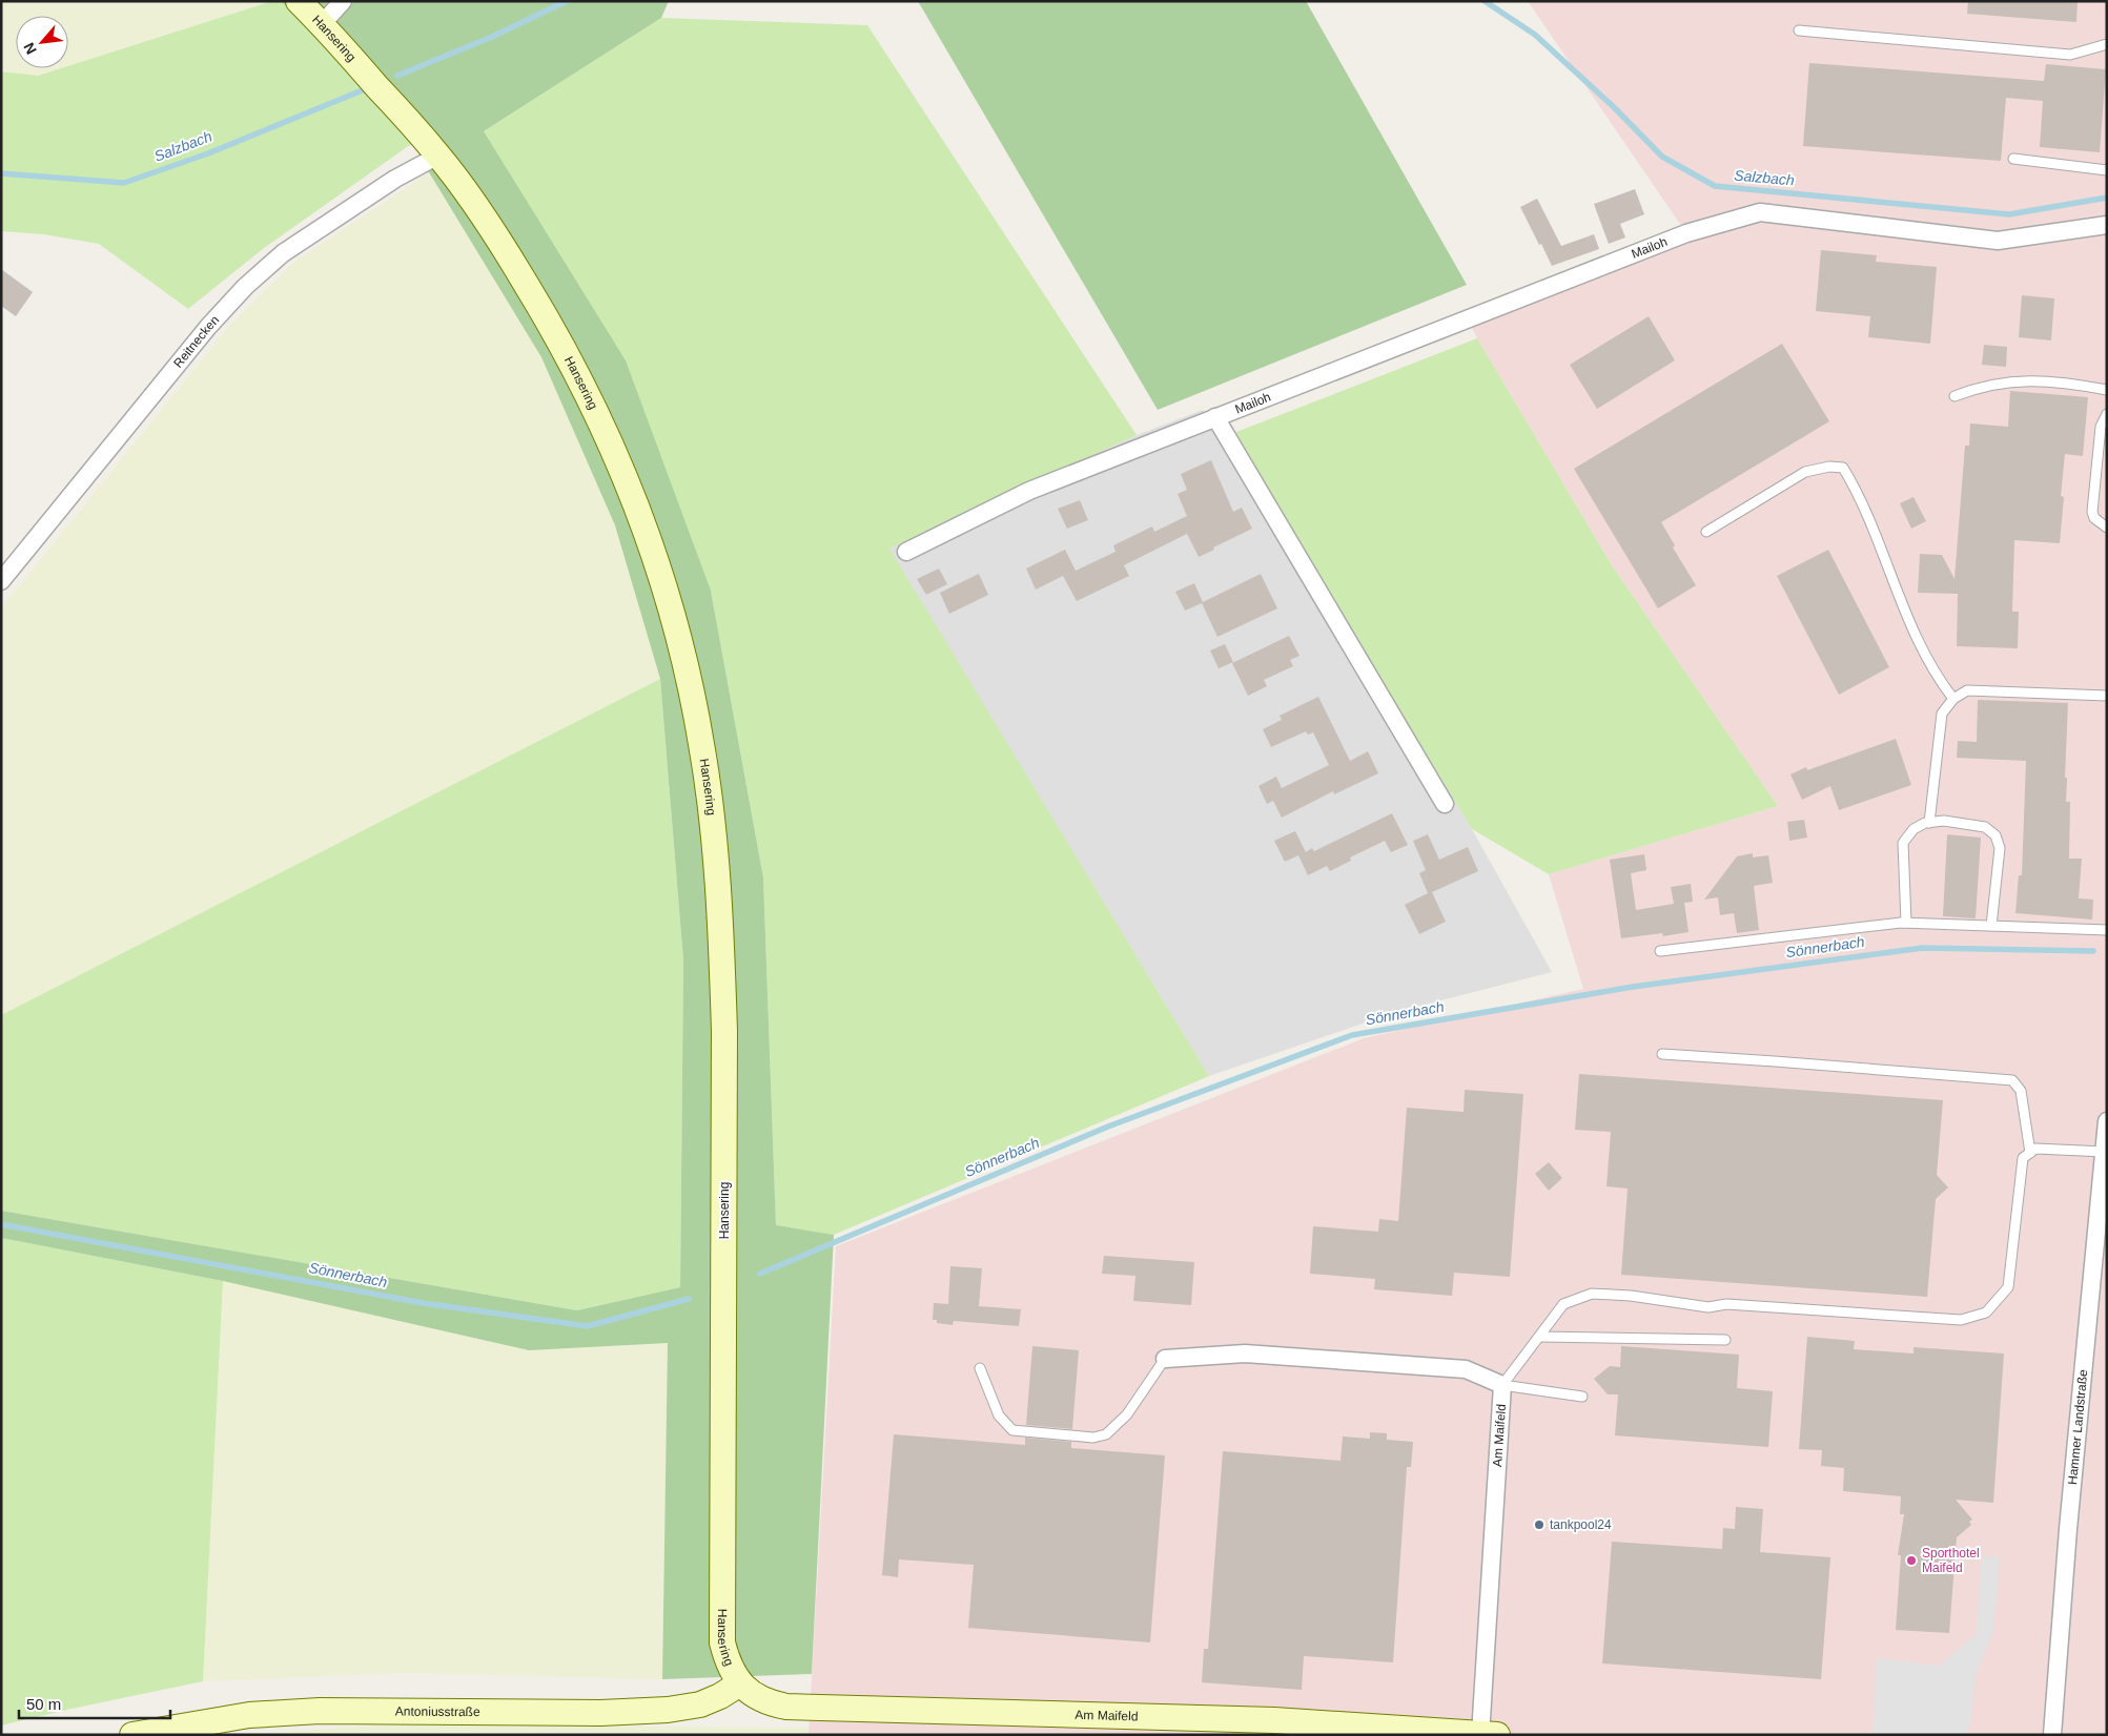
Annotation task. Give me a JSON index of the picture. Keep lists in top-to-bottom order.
{
  "streets": {
    "street": [
      "Hansering",
      "Mailoh",
      "Reitnecken",
      "Hammer Landstraße",
      "Am Maifeld",
      "Antoniusstraße"
    ]
  },
  "crossings": [
    ["Hansering", "Reitnecken"],
    ["Hansering", "Am Maifeld"],
    ["Hansering", "Antoniusstraße"],
    ["Am Maifeld", "Antoniusstraße"]
  ],
  "water": ["Salzbach", "Sönnerbach"],
  "places": ["tankpool24", "Sporthotel Maifeld"],
  "scale_bar": "50 m",
  "north": "bottom left"
}
